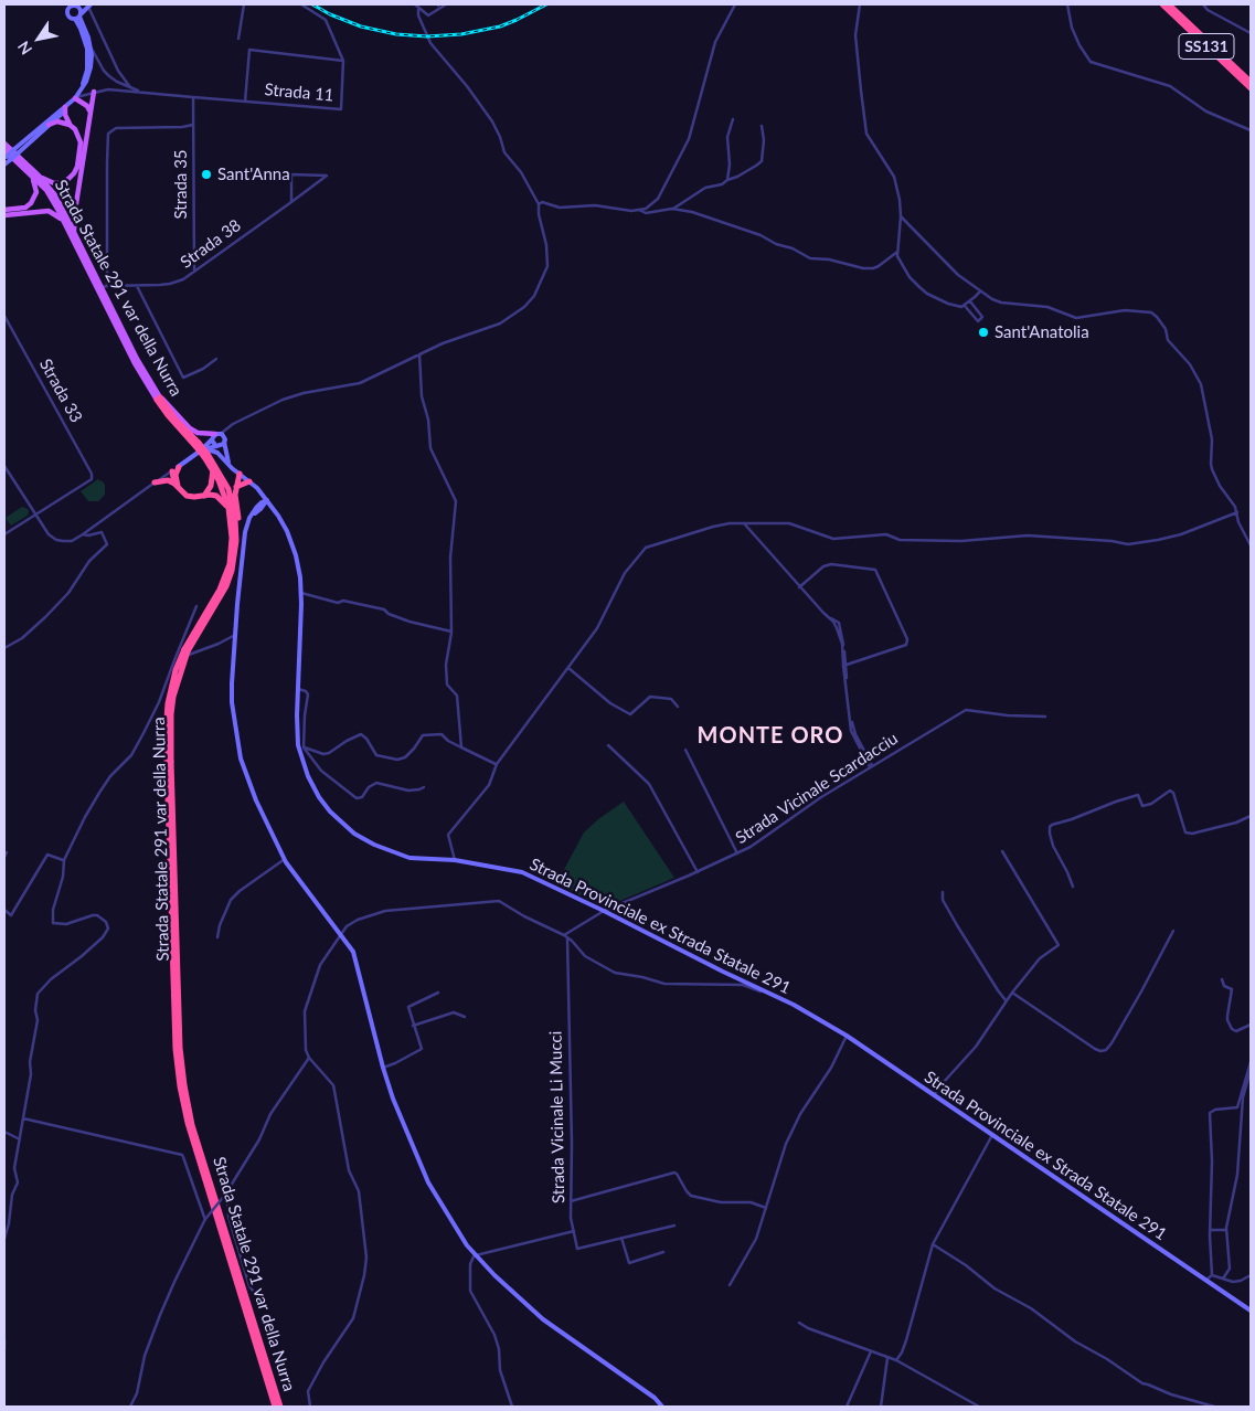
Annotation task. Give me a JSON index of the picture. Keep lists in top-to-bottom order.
{
  "streets": {
    "highway": ["SS131", "Strada Statale 291 var della Nurra"],
    "street": [
      "Strada 11",
      "Strada 35",
      "Strada 38",
      "Strada 33",
      "Strada Vicinale Scardacciu",
      "Strada Provinciale ex Strada Statale 291",
      "Strada Vicinale Li Mucci"
    ]
  },
  "crossings": [
    ["Strada 11", "Strada 35"],
    ["Strada 35", "Strada 38"],
    ["Strada 38", "Strada Statale 291 var della Nurra"],
    ["Strada Vicinale Scardacciu", "Strada Provinciale ex Strada Statale 291"],
    ["Strada Vicinale Scardacciu", "Strada Vicinale Li Mucci"]
  ],
  "districts": ["MONTE ORO"],
  "places": ["Sant'Anna", "Sant'Anatolia"],
  "north": "bottom left"
}
